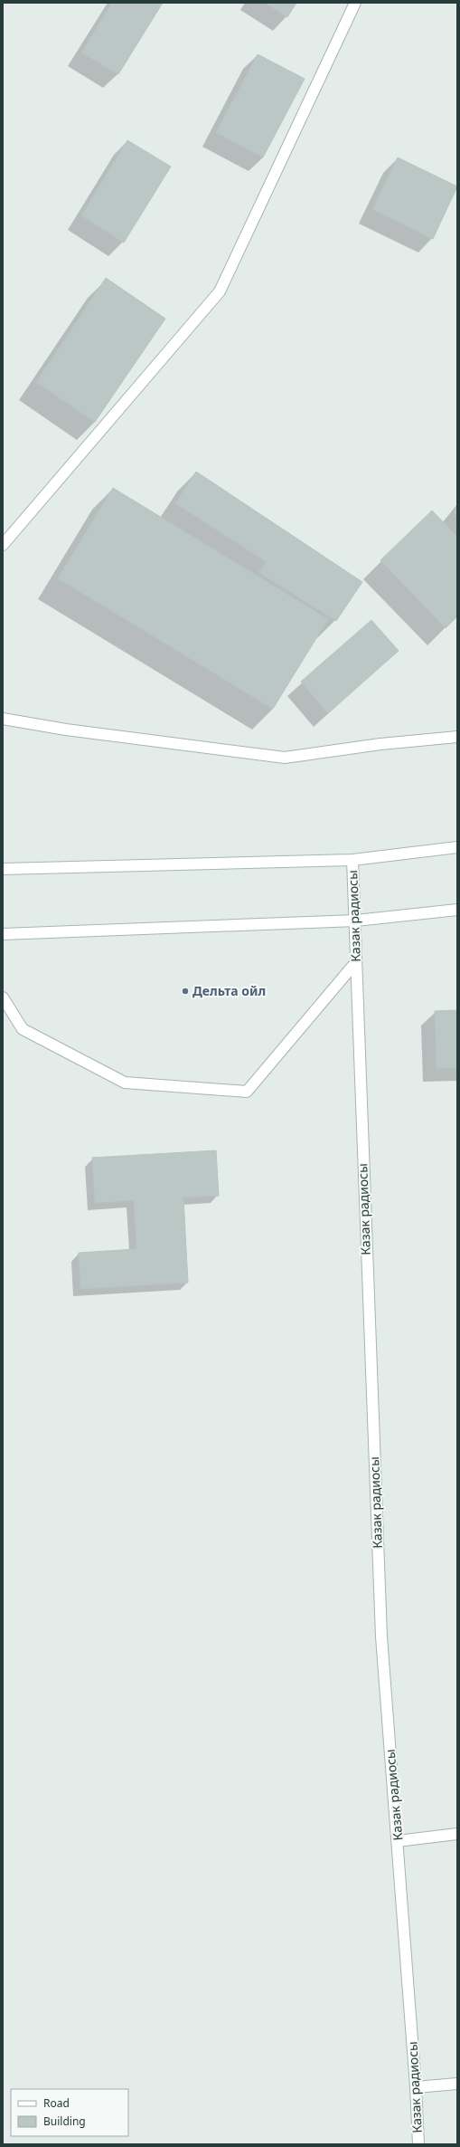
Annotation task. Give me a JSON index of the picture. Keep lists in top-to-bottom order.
{
  "streets": {
    "street": ["Казак радиосы"]
  },
  "places": ["Дельта ойл"],
  "legend": ["Road", "Building"]
}
